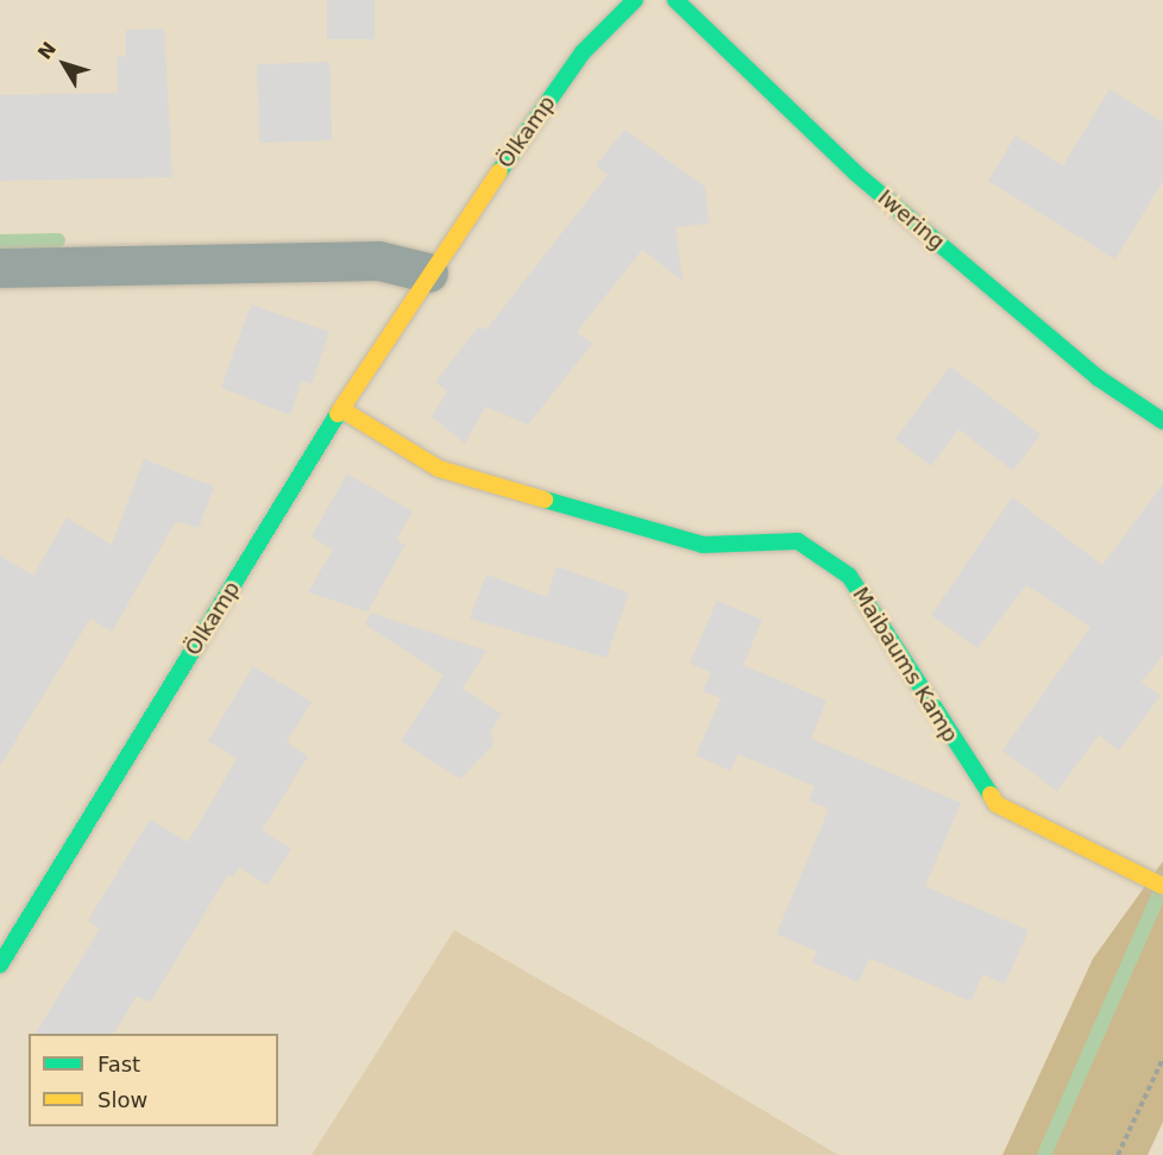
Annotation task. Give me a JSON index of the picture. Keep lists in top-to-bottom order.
{
  "streets": {
    "street": ["Ölkamp", "Iwering", "Maibaums Kamp"]
  },
  "crossings": [
    ["Ölkamp", "Maibaums Kamp"]
  ],
  "legend": ["Fast", "Slow"],
  "north": "top left"
}
